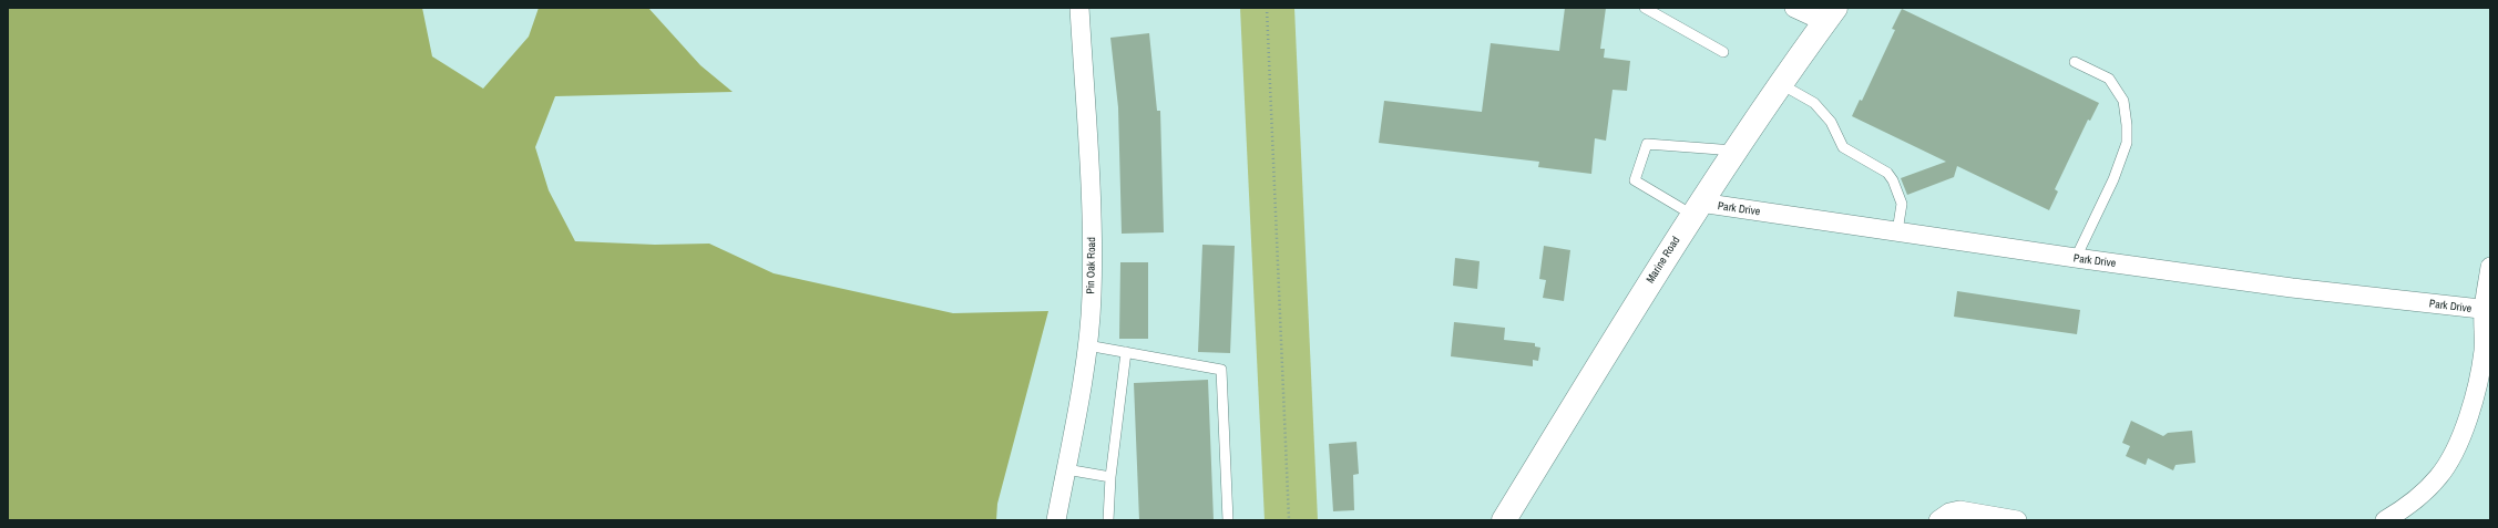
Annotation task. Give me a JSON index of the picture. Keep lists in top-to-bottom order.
{
  "streets": {
    "main road": ["Marine Road"],
    "street": ["Park Drive", "Pin Oak Road"]
  },
  "crossings": [
    ["Park Drive", "Marine Road"]
  ]
}
